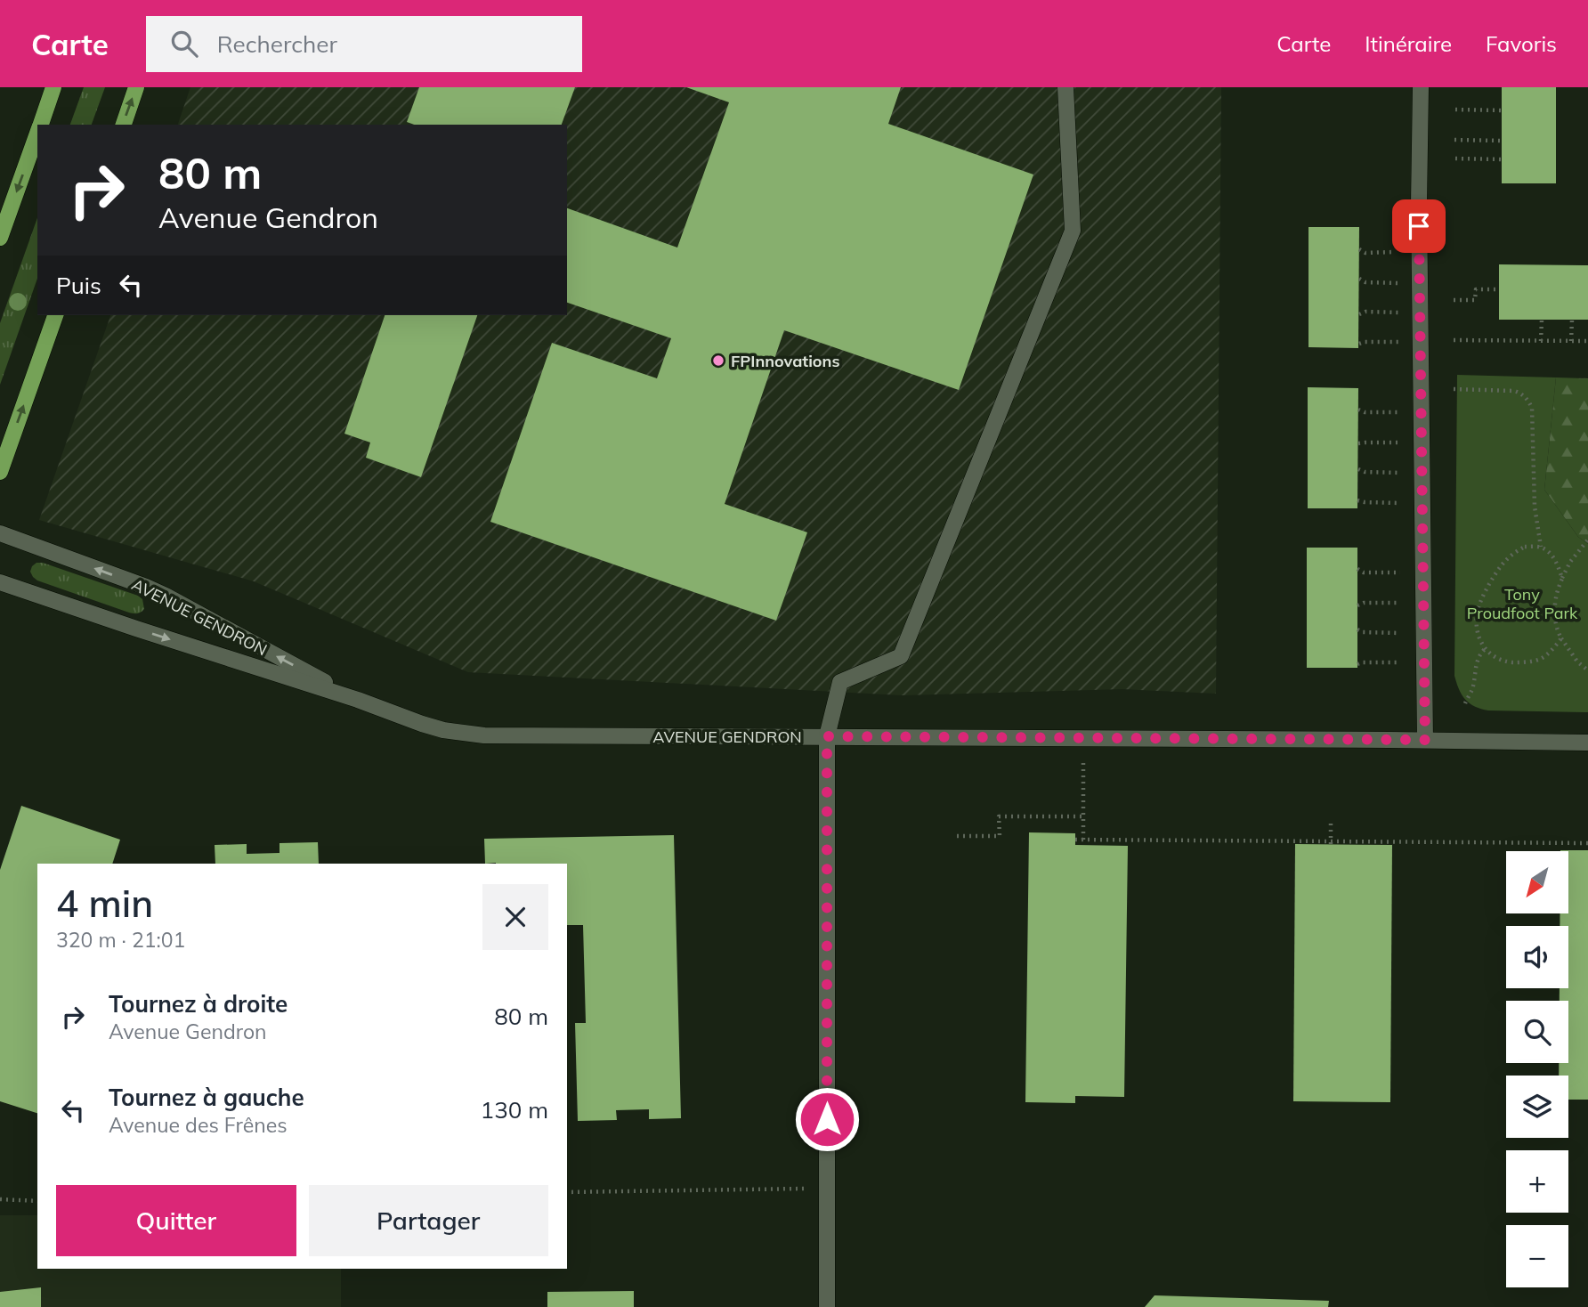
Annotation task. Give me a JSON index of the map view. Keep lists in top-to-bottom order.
{
  "streets": {
    "street": ["AVENUE GENDRON"]
  },
  "parks": ["Tony Proudfoot Park"],
  "places": ["FPInnovations"],
  "north": "bottom left",
  "page": {
    "header": "Carte",
    "search": "Rechercher",
    "nav": ["Carte", "Itinéraire", "Favoris"],
    "turn": ["80 m", "Avenue Gendron"],
    "then": "Puis",
    "map_buttons": ["+", "−"],
    "heading": ["4 min", "320 m · 21:01"],
    "list": [
      {
        "name": "Tournez à droite",
        "note": "Avenue Gendron",
        "value": "80 m"
      },
      {
        "name": "Tournez à gauche",
        "note": "Avenue des Frênes",
        "value": "130 m"
      }
    ],
    "buttons": ["Quitter", "Partager"]
  }
}
